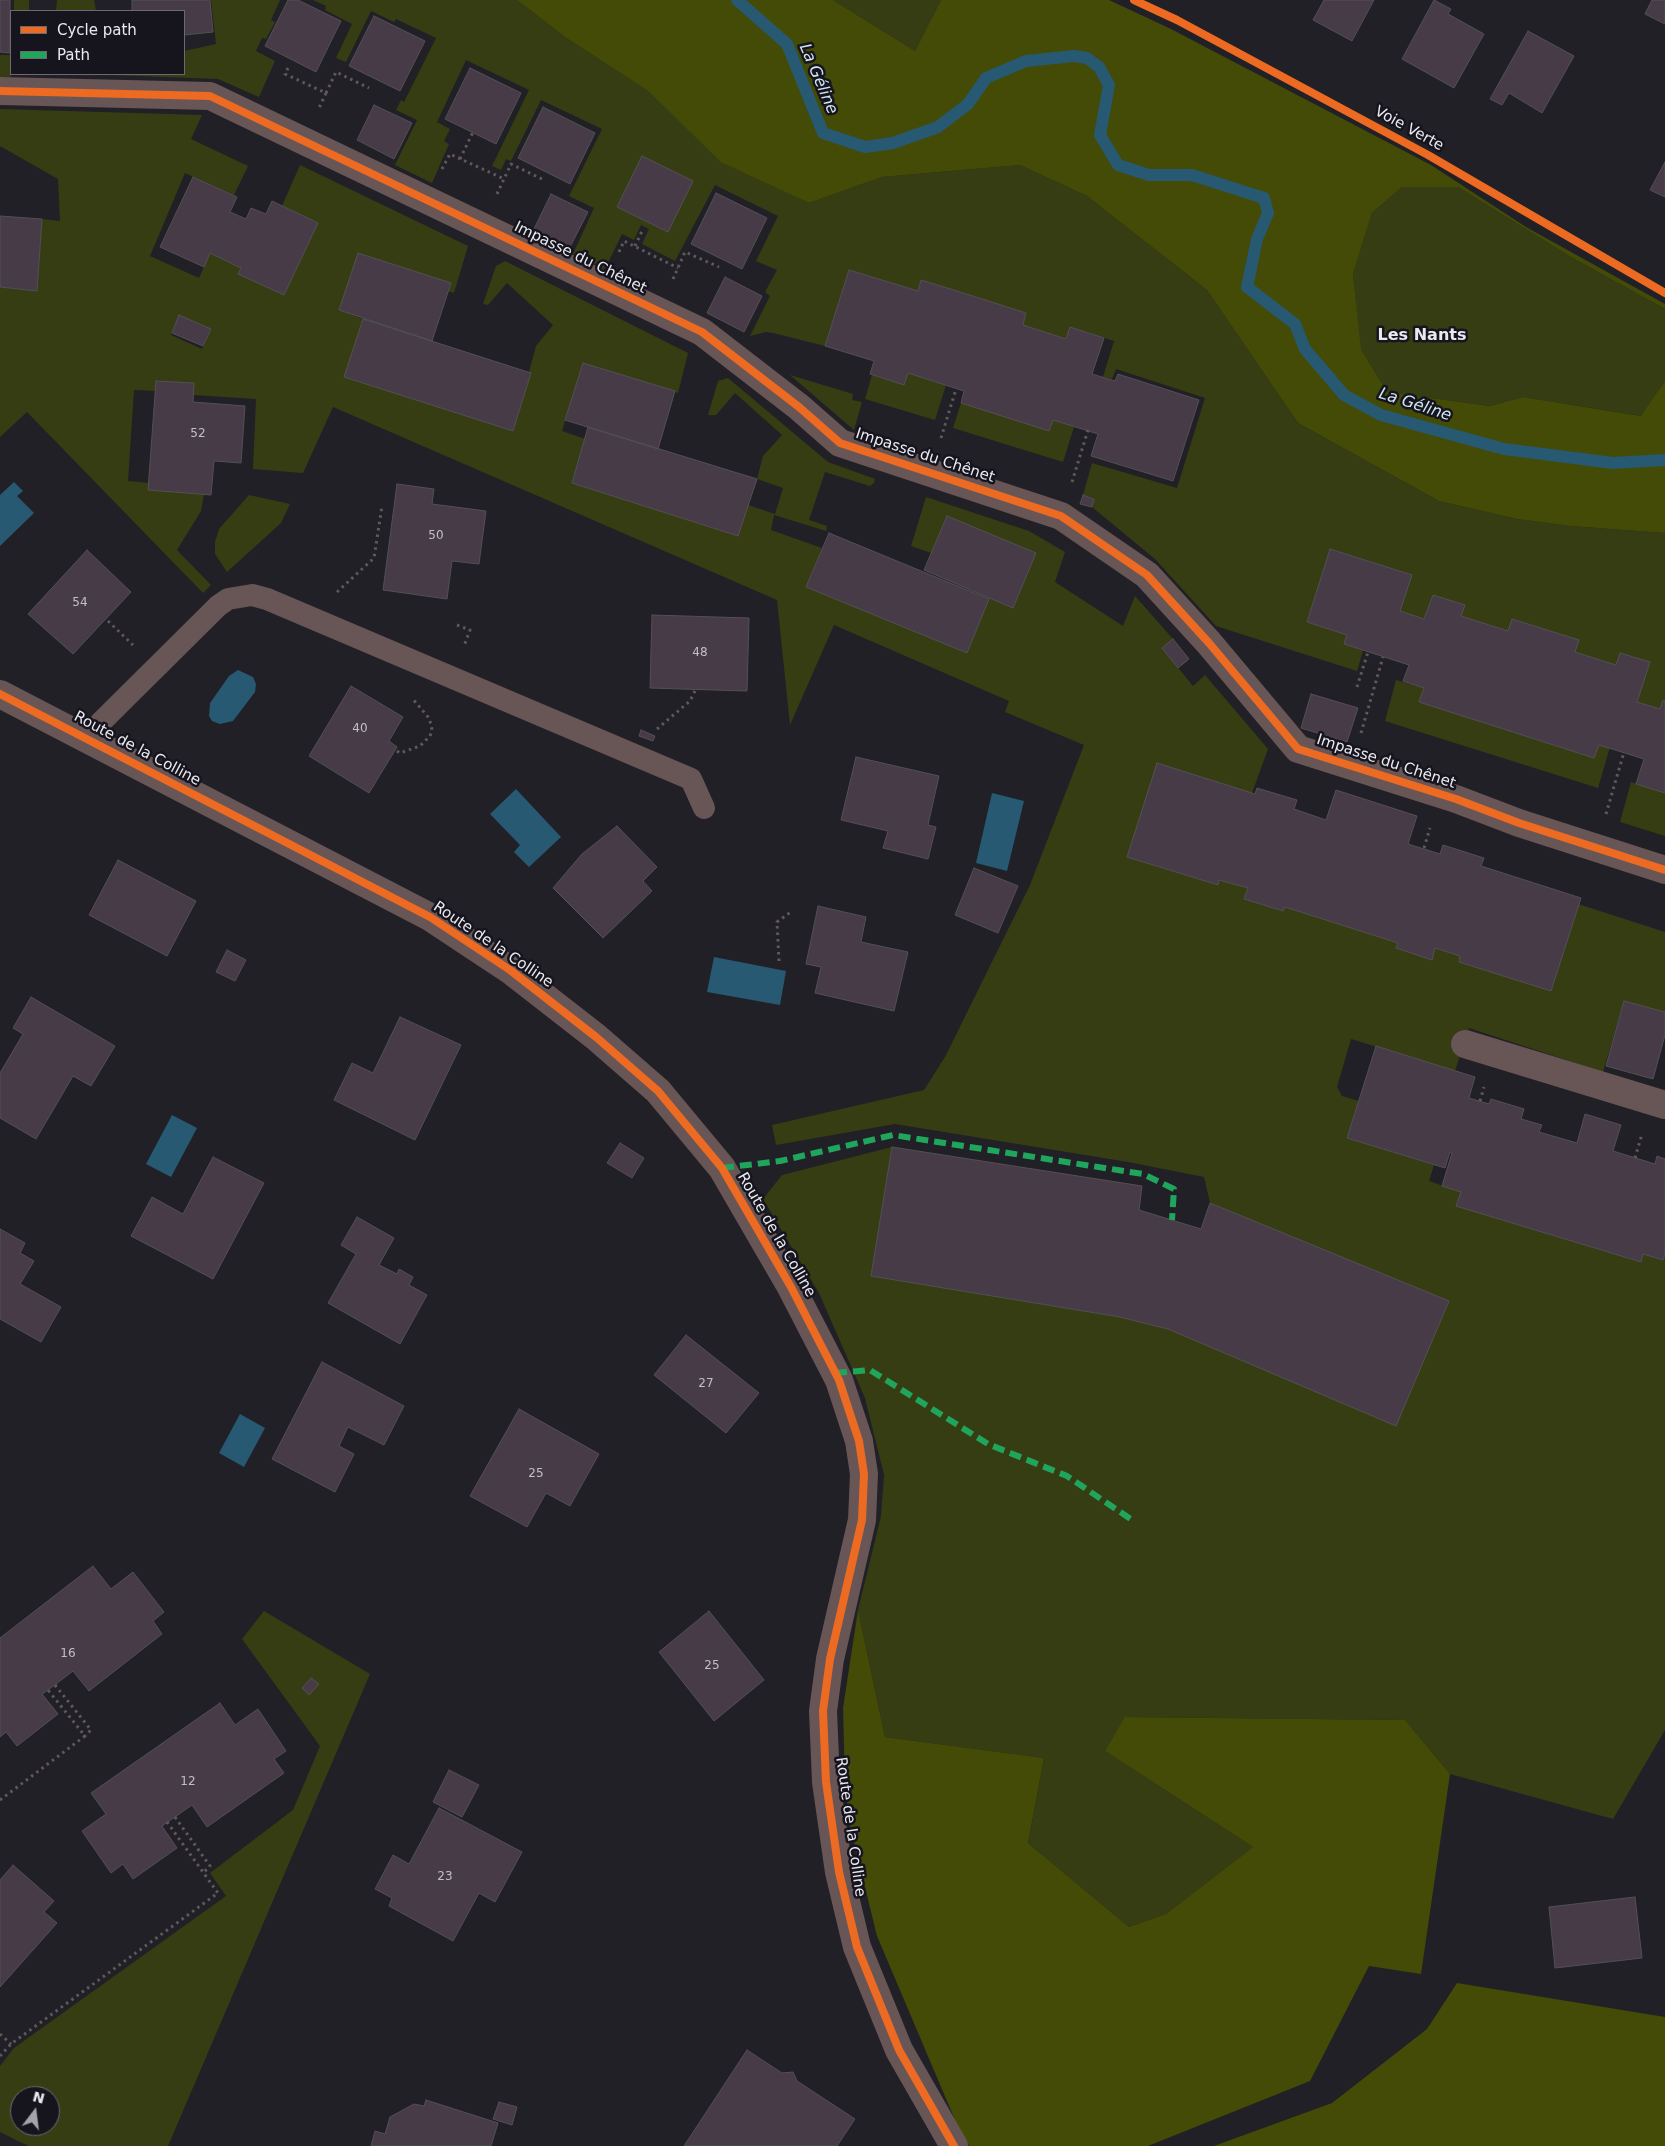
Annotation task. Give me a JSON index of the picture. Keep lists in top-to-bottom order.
{
  "streets": {
    "street": ["Impasse du Chênet", "Route de la Colline"],
    "cycle path": ["Voie Verte"]
  },
  "districts": ["Les Nants"],
  "water": ["La Géline"],
  "house_numbers": [
    "52",
    "50",
    "54",
    "48",
    "40",
    "27",
    "25",
    "16",
    "25",
    "12",
    "23"
  ],
  "legend": ["Cycle path", "Path"],
  "north": "top"
}
